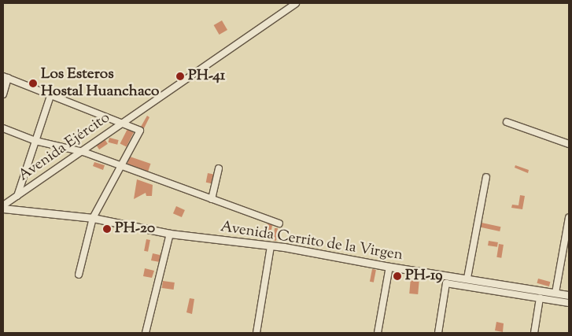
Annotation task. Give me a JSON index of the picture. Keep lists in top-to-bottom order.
{
  "streets": {
    "street": ["Avenida Ejército", "Avenida Cerrito de la Virgen"]
  },
  "places": [
    "PH-41",
    "Los Esteros Hostal Huanchaco",
    "PH-20",
    "PH-19"
  ]
}
